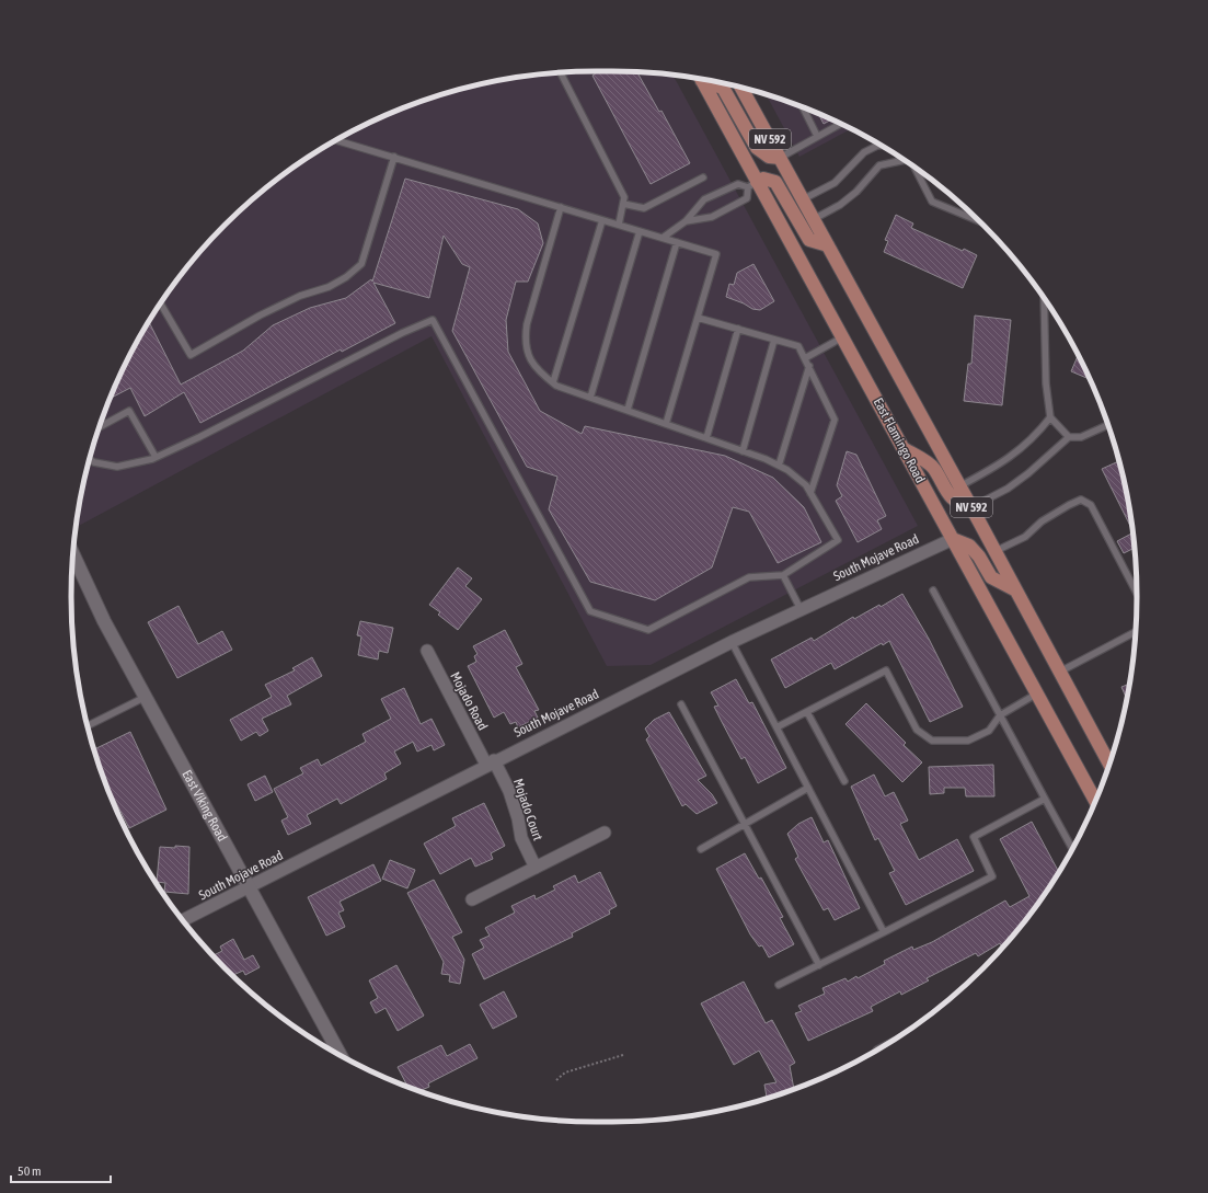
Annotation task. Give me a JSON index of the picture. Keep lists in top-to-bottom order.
{
  "streets": {
    "main road": ["NV 592", "East Flamingo Road"],
    "street": [
      "South Mojave Road",
      "Mojado Road",
      "East Viking Road",
      "Mojado Court"
    ]
  },
  "crossings": [
    ["East Flamingo Road", "South Mojave Road"],
    ["South Mojave Road", "Mojado Road"],
    ["South Mojave Road", "East Viking Road"],
    ["South Mojave Road", "Mojado Court"],
    ["Mojado Road", "Mojado Court"]
  ],
  "scale_bar": "50 m"
}
